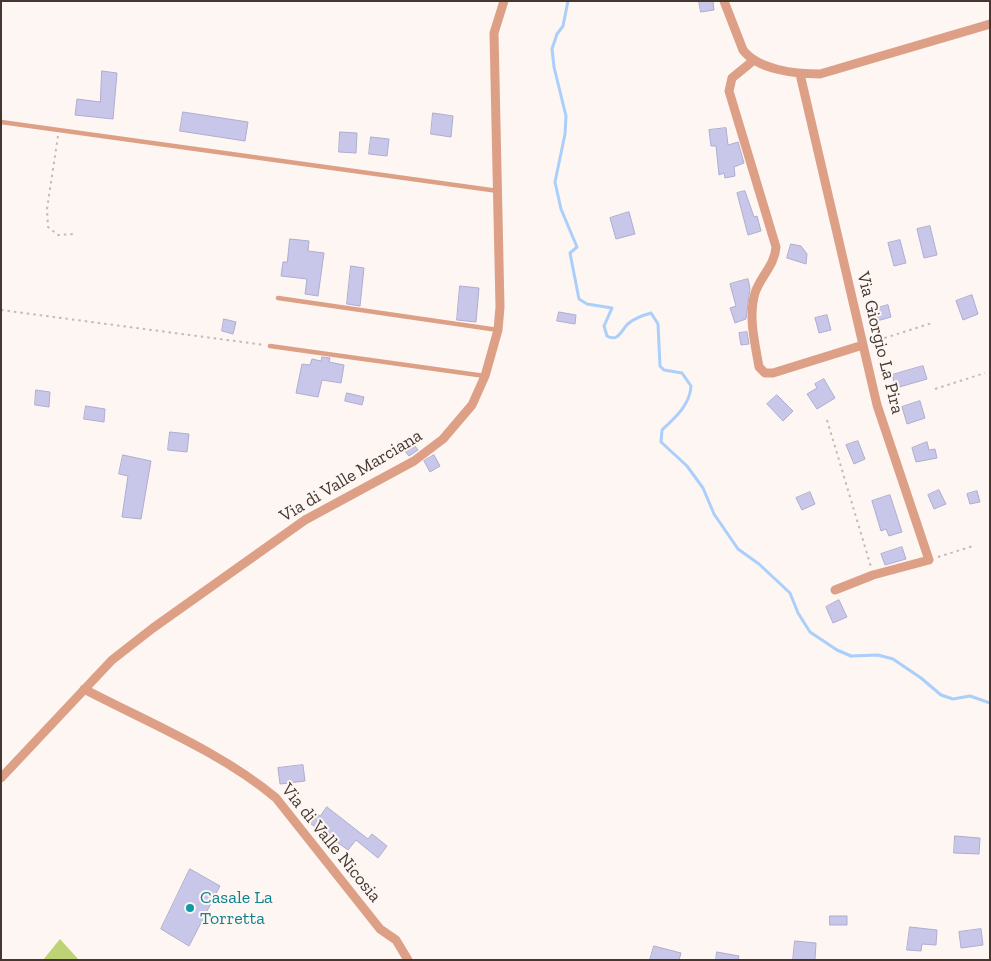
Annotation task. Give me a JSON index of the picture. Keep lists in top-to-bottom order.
{
  "streets": {
    "street": ["Via Giorgio La Pira", "Via di Valle Marciana", "Via di Valle Nicosia"]
  },
  "crossings": [
    ["Via di Valle Marciana", "Via di Valle Nicosia"]
  ],
  "places": ["Casale La Torretta"]
}
